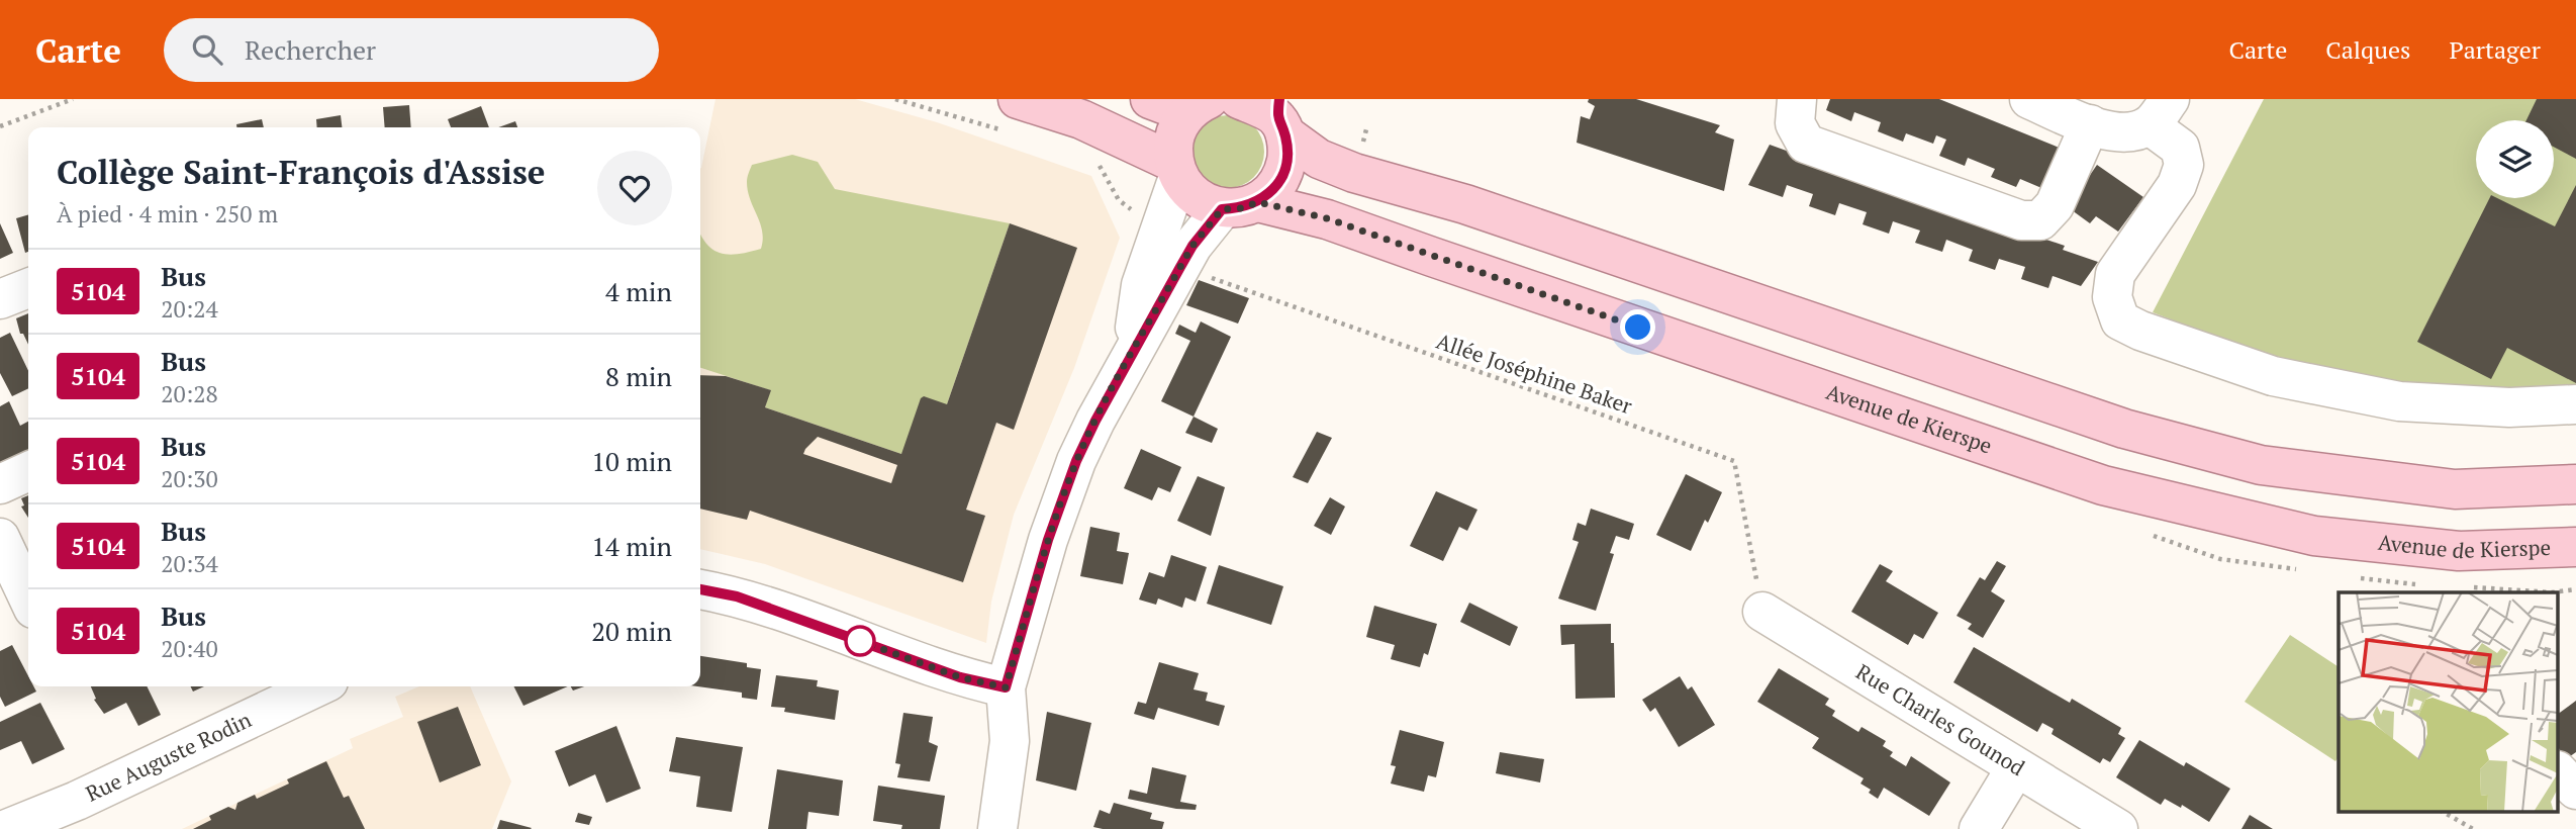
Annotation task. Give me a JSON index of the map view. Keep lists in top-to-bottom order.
{
  "streets": {
    "main road": ["Avenue de Kierspe"],
    "street": ["Rue Charles Gounod", "Rue Auguste Rodin"],
    "path": ["Allée Joséphine Baker"]
  },
  "crossings": [
    ["Allée Joséphine Baker", "Rue Charles Gounod"]
  ],
  "lines": ["bus line 5104"],
  "page": {
    "header": "Carte",
    "search": "Rechercher",
    "nav": ["Carte", "Calques", "Partager"],
    "heading": ["Collège Saint-François d'Assise", "À pied · 4 min · 250 m"],
    "list": [
      {
        "mark": "5104",
        "name": "Bus",
        "note": "20:24",
        "value": "4 min"
      },
      {
        "mark": "5104",
        "name": "Bus",
        "note": "20:28",
        "value": "8 min"
      },
      {
        "mark": "5104",
        "name": "Bus",
        "note": "20:30",
        "value": "10 min"
      },
      {
        "mark": "5104",
        "name": "Bus",
        "note": "20:34",
        "value": "14 min"
      },
      {
        "mark": "5104",
        "name": "Bus",
        "note": "20:40",
        "value": "20 min"
      }
    ]
  }
}
